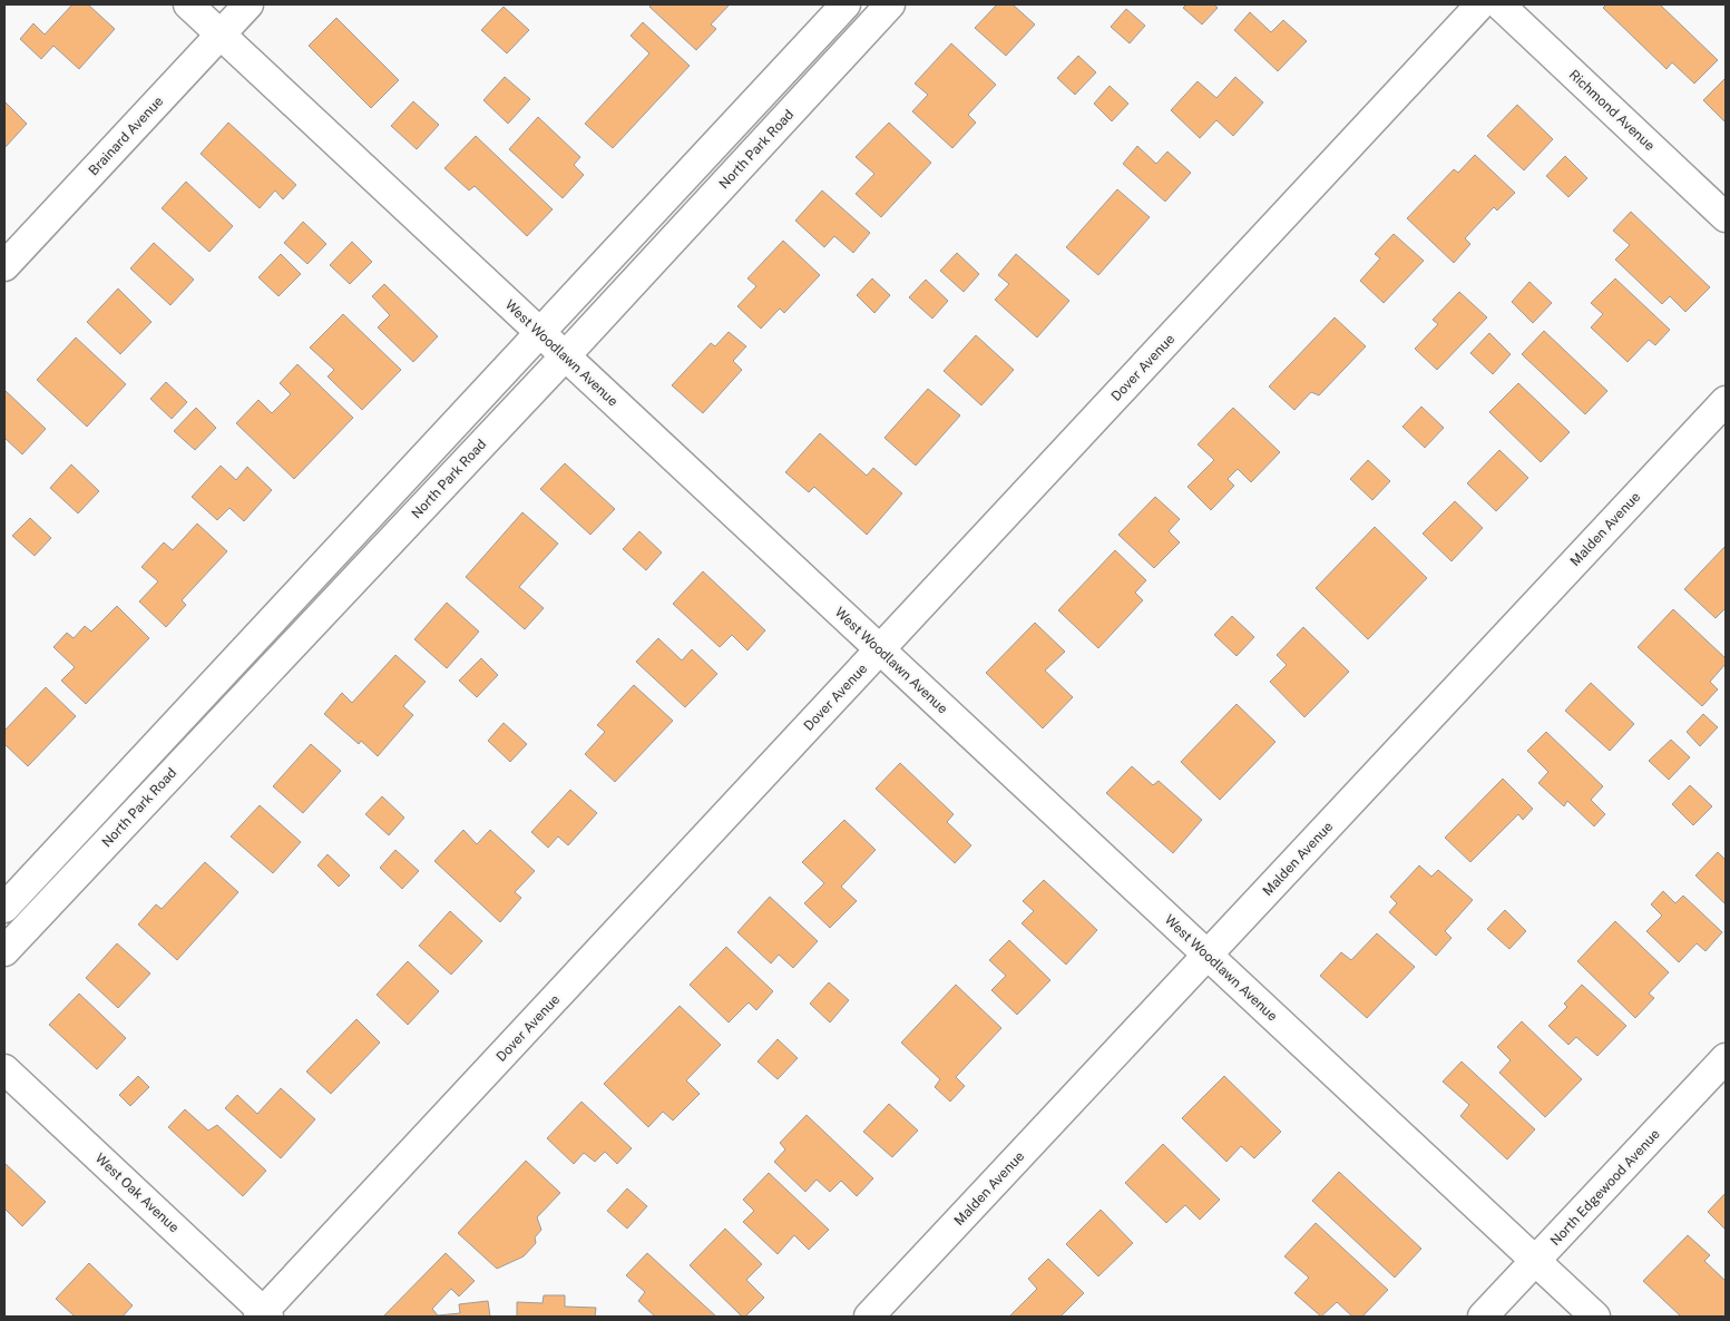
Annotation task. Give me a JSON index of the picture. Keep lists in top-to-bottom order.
{
  "streets": {
    "street": [
      "Richmond Avenue",
      "Brainard Avenue",
      "North Park Road",
      "West Woodlawn Avenue",
      "Dover Avenue",
      "Malden Avenue",
      "North Edgewood Avenue",
      "West Oak Avenue"
    ]
  },
  "crossings": [
    ["Brainard Avenue", "West Woodlawn Avenue"],
    ["North Park Road", "West Woodlawn Avenue"],
    ["West Woodlawn Avenue", "Dover Avenue"],
    ["West Woodlawn Avenue", "Malden Avenue"],
    ["West Woodlawn Avenue", "North Edgewood Avenue"],
    ["Dover Avenue", "West Oak Avenue"]
  ]
}
